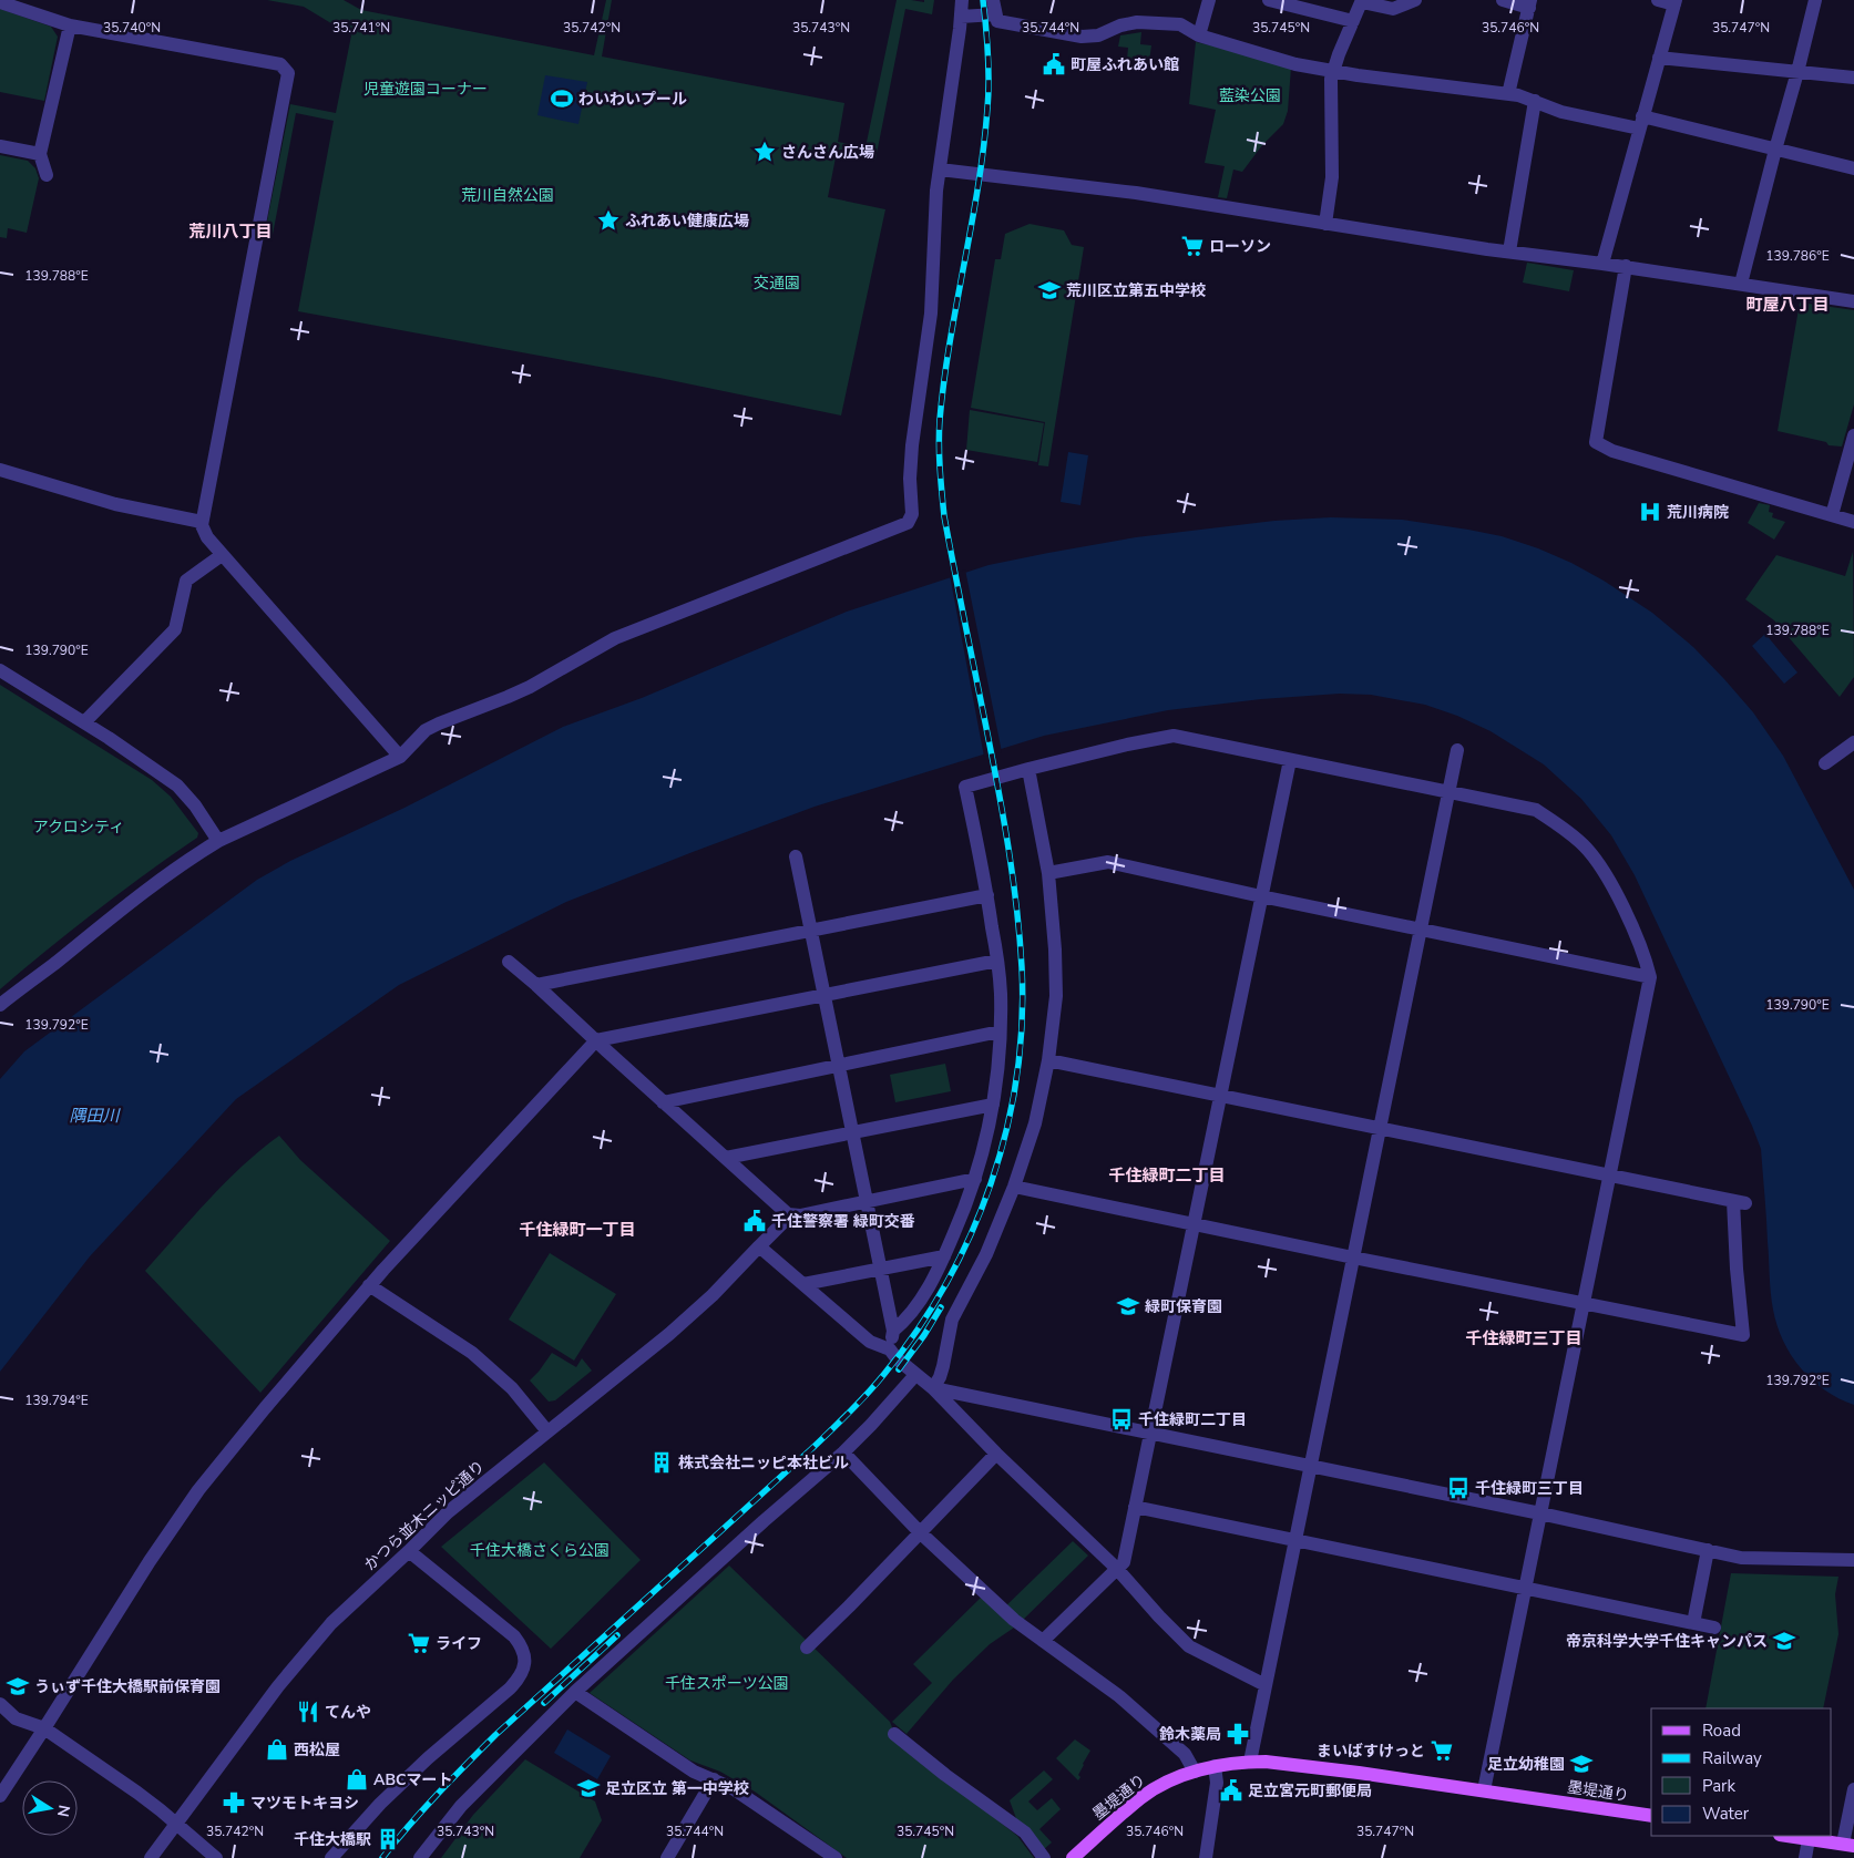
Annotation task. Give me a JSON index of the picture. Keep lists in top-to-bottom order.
{
  "streets": {
    "main road": ["墨堤通り"],
    "street": ["かつら並木ニッピ通り"]
  },
  "districts": [
    "荒川八丁目",
    "町屋八丁目",
    "千住緑町二丁目",
    "千住緑町一丁目",
    "千住緑町三丁目"
  ],
  "water": ["隅田川"],
  "parks": [
    "児童遊園コーナー",
    "藍染公園",
    "荒川自然公園",
    "交通園",
    "アクロシティ",
    "千住大橋さくら公園",
    "千住スポーツ公園"
  ],
  "places": {
    "public building": ["町屋ふれあい館", "千住警察署 緑町交番", "足立宮元町郵便局"],
    "sports": ["わいわいプール"],
    "place": ["さんさん広場", "ふれあい健康広場"],
    "supermarket": ["ローソン", "ライフ", "まいばすけっと"],
    "school or university": [
      "荒川区立第五中学校",
      "緑町保育園",
      "帝京科学大学千住キャンパス",
      "うぃず千住大橋駅前保育園",
      "足立幼稚園",
      "足立区立 第一中学校"
    ],
    "hospital": ["荒川病院"],
    "bus stop": ["千住緑町二丁目", "千住緑町三丁目"],
    "building": ["株式会社ニッピ本社ビル", "千住大橋駅"],
    "restaurant": ["てんや"],
    "pharmacy": ["鈴木薬局", "マツモトキヨシ"],
    "shop": ["西松屋", "ABCマート"]
  },
  "legend": [
    "Road",
    "Railway",
    "Park",
    "Water"
  ],
  "north": "right",
  "coordinates": [
    "35.740°N",
    "35.741°N",
    "35.742°N",
    "35.743°N",
    "35.744°N",
    "35.745°N",
    "35.746°N",
    "35.747°N",
    "139.786°E",
    "139.788°E",
    "139.790°E",
    "139.792°E",
    "139.794°E"
  ]
}
